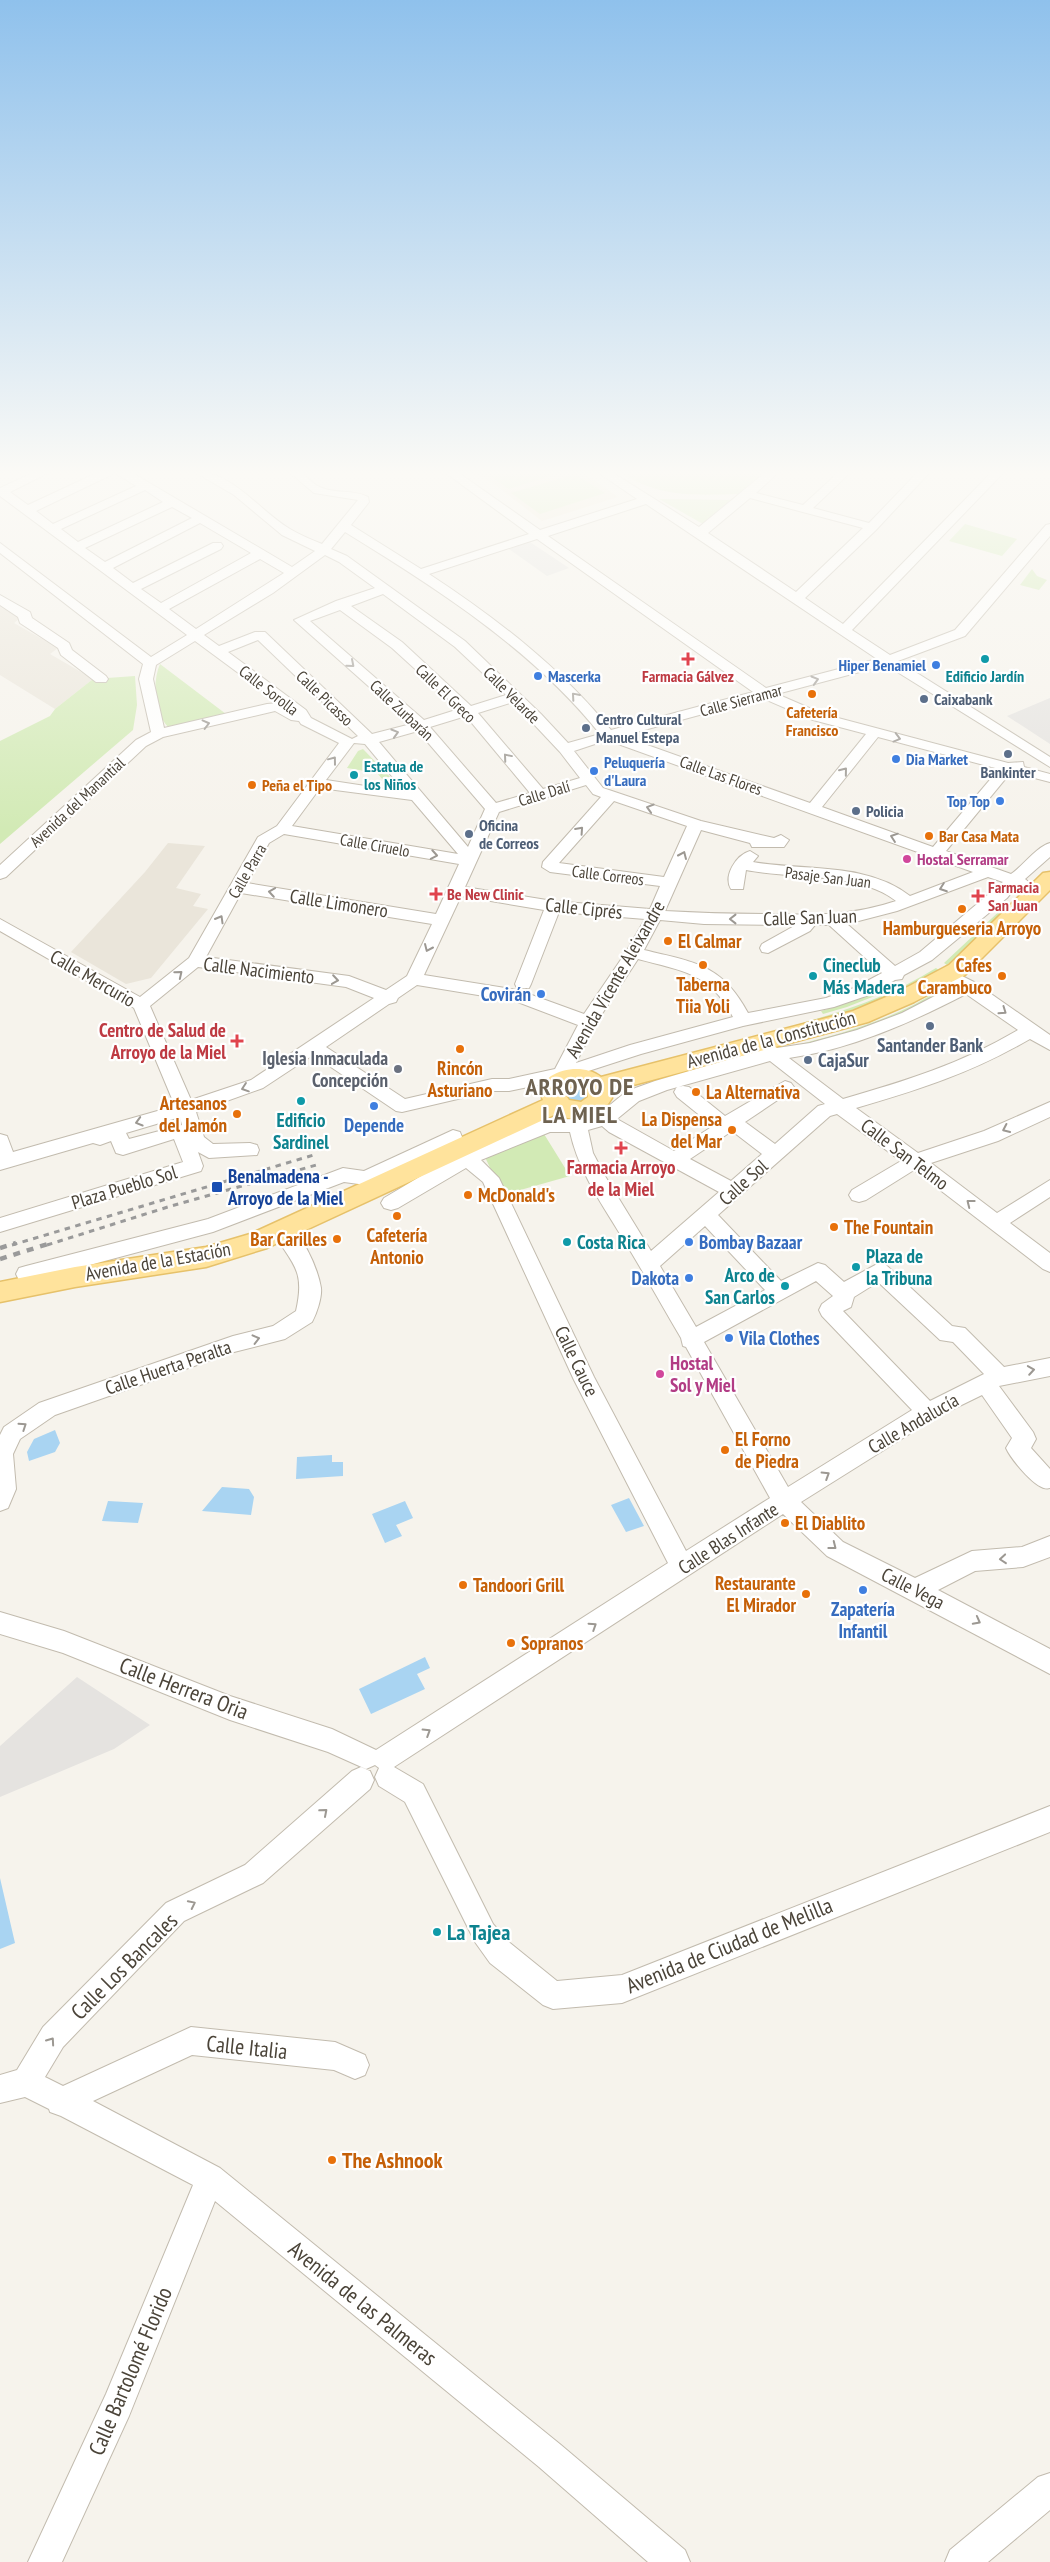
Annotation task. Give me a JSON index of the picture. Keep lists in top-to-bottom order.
{
  "streets": {
    "main road": ["Avenida de la Constitución", "Avenida de la Estación"],
    "street": [
      "Calle Sorolla",
      "Calle El Greco",
      "Calle Velarde",
      "Calle Picasso",
      "Calle Sierramar",
      "Calle Zurbarán",
      "Calle Las Flores",
      "Calle Dalí",
      "Avenida del Manantial",
      "Calle Ciruelo",
      "Calle Parra",
      "Calle Correos",
      "Pasaje San Juan",
      "Calle Limonero",
      "Calle Ciprés",
      "Calle San Juan",
      "Calle Nacimiento",
      "Calle Mercurio",
      "Avenida Vicente Aleixandre",
      "Calle San Telmo",
      "Calle Sol",
      "Plaza Pueblo Sol",
      "Calle Cauce",
      "Calle Huerta Peralta",
      "Calle Andalucía",
      "Calle Blas Infante",
      "Calle Vega",
      "Calle Herrera Oria",
      "Avenida de Ciudad de Melilla",
      "Calle Los Bancales",
      "Calle Italia",
      "Avenida de las Palmeras",
      "Calle Bartolomé Florido"
    ]
  },
  "crossings": [
    ["Calle Sorolla", "Calle Picasso"],
    ["Calle Sorolla", "Avenida del Manantial"],
    ["Calle Sorolla", "Calle Parra"],
    ["Calle El Greco", "Calle Zurbarán"],
    ["Calle El Greco", "Calle Dalí"],
    ["Calle Velarde", "Calle Sierramar"],
    ["Calle Velarde", "Calle Dalí"],
    ["Calle Velarde", "Calle Correos"],
    ["Calle Velarde", "Avenida Vicente Aleixandre"],
    ["Calle Picasso", "Calle Dalí"],
    ["Calle Picasso", "Calle Ciruelo"],
    ["Calle Sierramar", "Calle Las Flores"],
    ["Calle Zurbarán", "Calle Dalí"],
    ["Calle Las Flores", "Calle San Juan"],
    ["Calle Las Flores", "Avenida de la Constitución"],
    ["Calle Dalí", "Calle Ciruelo"],
    ["Calle Dalí", "Calle Limonero"],
    ["Calle Dalí", "Calle Ciprés"],
    ["Calle Ciruelo", "Calle Parra"],
    ["Calle Parra", "Calle Limonero"],
    ["Calle Parra", "Calle Nacimiento"],
    ["Calle Correos", "Avenida Vicente Aleixandre"],
    ["Pasaje San Juan", "Calle San Juan"],
    ["Calle Ciprés", "Calle San Juan"],
    ["Calle Ciprés", "Avenida Vicente Aleixandre"],
    ["Calle San Juan", "Avenida Vicente Aleixandre"],
    ["Calle Nacimiento", "Calle Mercurio"],
    ["Avenida Vicente Aleixandre", "Avenida de la Constitución"],
    ["Avenida Vicente Aleixandre", "Avenida de la Estación"],
    ["Avenida de la Constitución", "Calle San Telmo"],
    ["Avenida de la Constitución", "Avenida de la Estación"],
    ["Calle San Telmo", "Calle Sol"],
    ["Calle Sol", "Calle Blas Infante"],
    ["Avenida de la Estación", "Calle Huerta Peralta"],
    ["Calle Cauce", "Calle Blas Infante"],
    ["Calle Andalucía", "Calle Blas Infante"],
    ["Calle Andalucía", "Calle Vega"],
    ["Calle Blas Infante", "Calle Vega"],
    ["Calle Blas Infante", "Calle Herrera Oria"],
    ["Calle Blas Infante", "Avenida de Ciudad de Melilla"],
    ["Calle Blas Infante", "Calle Los Bancales"],
    ["Calle Herrera Oria", "Avenida de Ciudad de Melilla"],
    ["Calle Herrera Oria", "Calle Los Bancales"],
    ["Avenida de Ciudad de Melilla", "Calle Los Bancales"],
    ["Calle Los Bancales", "Avenida de las Palmeras"],
    ["Calle Italia", "Avenida de las Palmeras"],
    ["Avenida de las Palmeras", "Calle Bartolomé Florido"]
  ],
  "one_way": [
    "Calle El Greco",
    "Calle Huerta Peralta",
    "Calle Blas Infante",
    "Calle Vega",
    "Calle Los Bancales"
  ],
  "districts": ["ARROYO DE LA MIEL"],
  "places": {
    "health": [
      "Farmacia Gálvez",
      "Be New Clinic",
      "Farmacia San Juan",
      "Centro de Salud de Arroyo de la Miel",
      "Farmacia Arroyo de la Miel"
    ],
    "other": [
      "Edificio Jardín",
      "Hiper Benamiel",
      "Mascerka",
      "Cafetería Francisco",
      "Caixabank",
      "Centro Cultural Manuel Estepa",
      "Bankinter",
      "Dia Market",
      "Peluquería d'Laura",
      "Estatua de los Niños",
      "Peña el Tipo",
      "Top Top",
      "Policia",
      "Oficina de Correos",
      "Bar Casa Mata",
      "Hostal Serramar",
      "Hamburgueseria Arroyo",
      "El Calmar",
      "Taberna Tiia Yoli",
      "Cineclub Más Madera",
      "Cafes Carambuco",
      "Covirán",
      "Santander Bank",
      "Rincón Asturiano",
      "CajaSur",
      "Iglesia Inmaculada Concepción",
      "La Alternativa",
      "Edificio Sardinel",
      "Depende",
      "Artesanos del Jamón",
      "La Dispensa del Mar",
      "McDonald's",
      "Cafetería Antonio",
      "The Fountain",
      "Bar Carilles",
      "Costa Rica",
      "Bombay Bazaar",
      "Plaza de la Tribuna",
      "Dakota",
      "Arco de San Carlos",
      "Vila Clothes",
      "Hostal Sol y Miel",
      "El Forno de Piedra",
      "El Diablito",
      "Tandoori Grill",
      "Zapatería Infantil",
      "Restaurante El Mirador",
      "Sopranos",
      "La Tajea",
      "The Ashnook"
    ],
    "transit": ["Benalmadena - Arroyo de la Miel"]
  }
}
